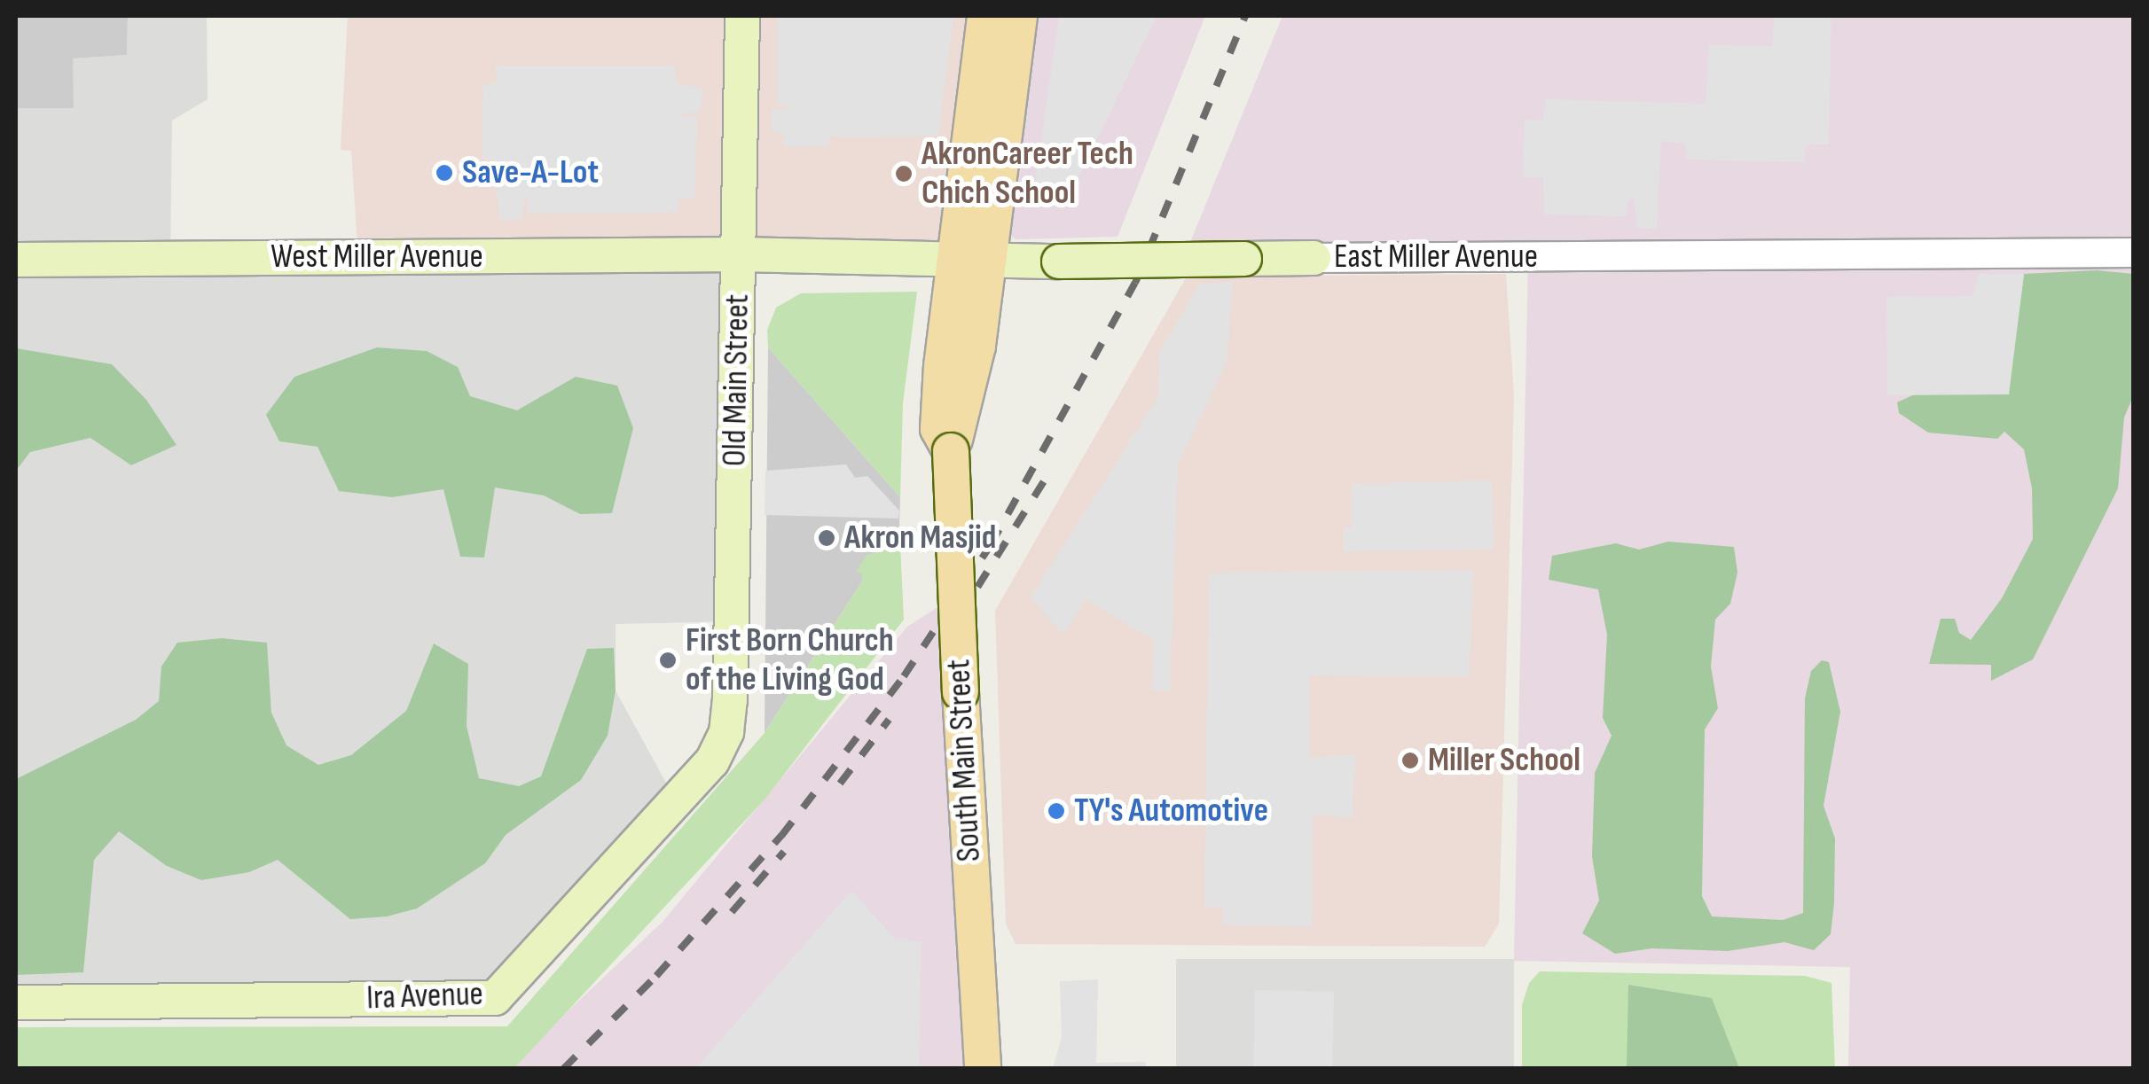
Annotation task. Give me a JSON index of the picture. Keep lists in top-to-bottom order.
{
  "streets": {
    "main road": [
      "West Miller Avenue",
      "East Miller Avenue",
      "Old Main Street",
      "South Main Street",
      "Ira Avenue"
    ]
  },
  "crossings": [
    ["West Miller Avenue", "East Miller Avenue"],
    ["West Miller Avenue", "Old Main Street"],
    ["East Miller Avenue", "Old Main Street"],
    ["East Miller Avenue", "South Main Street"],
    ["Old Main Street", "Ira Avenue"]
  ],
  "places": [
    "Save-A-Lot",
    "AkronCareer Tech Chich School",
    "Akron Masjid",
    "First Born Church of the Living God",
    "Miller School",
    "TY's Automotive"
  ]
}
